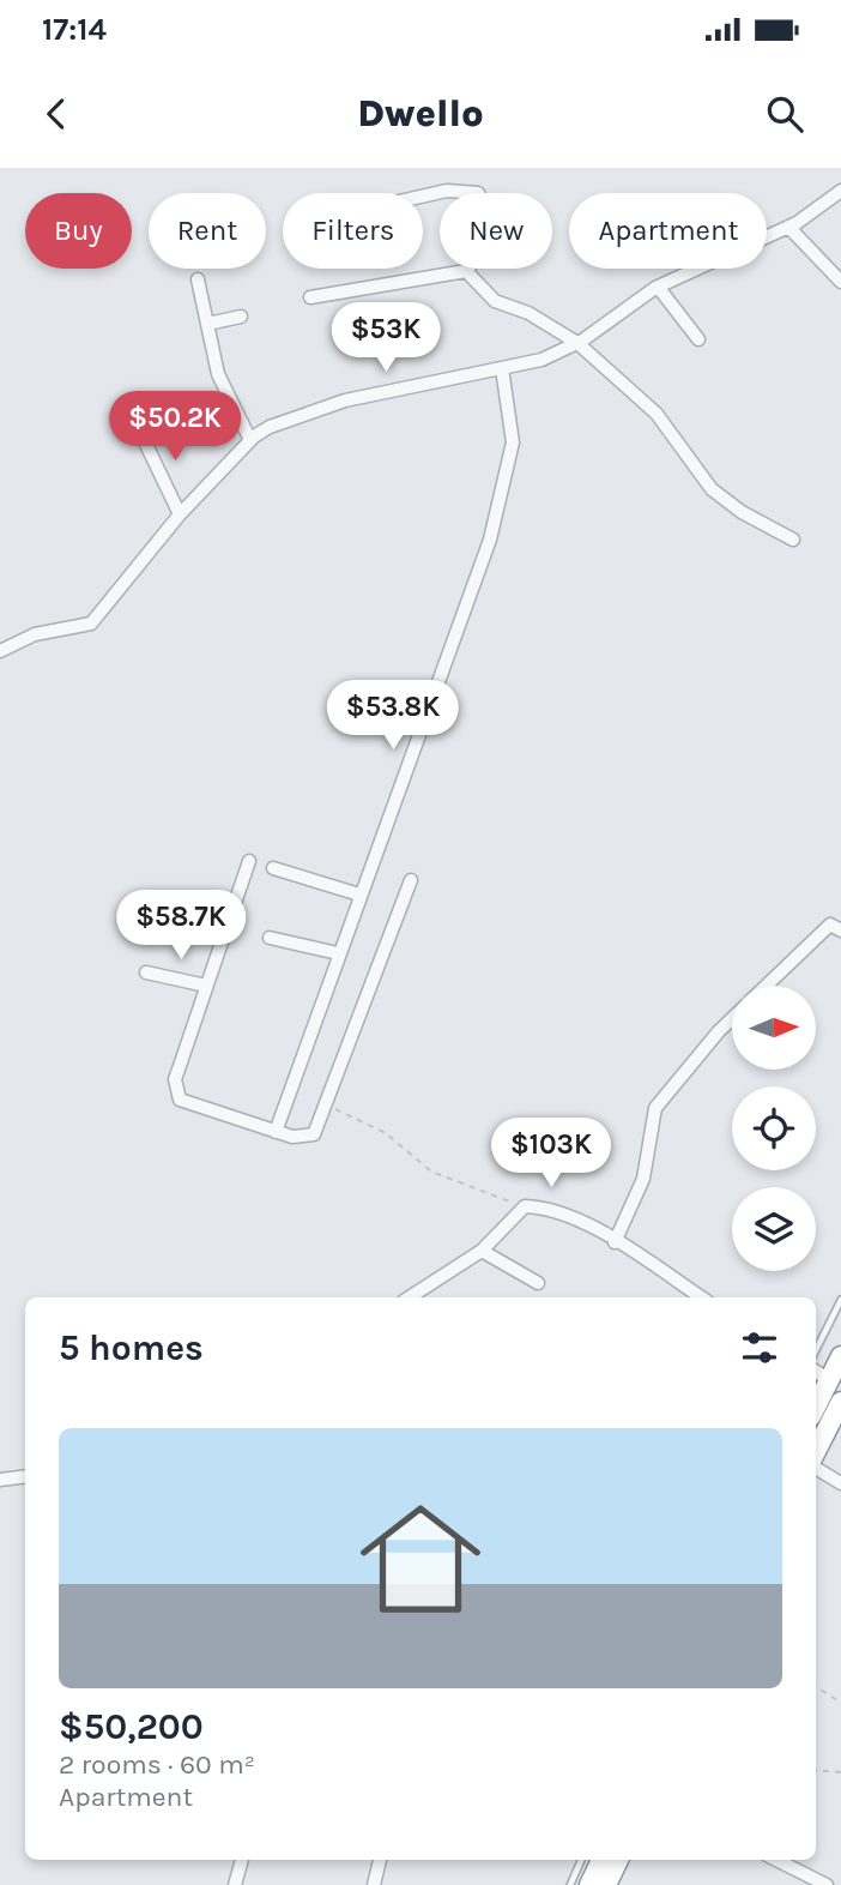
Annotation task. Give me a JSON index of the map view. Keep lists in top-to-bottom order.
{
  "north": "right",
  "page": {
    "status": "17:14",
    "header": "Dwello",
    "chip": [
      "Buy",
      "Rent",
      "Filters",
      "New",
      "Apartment"
    ],
    "price": [
      "$53K",
      "$50.2K",
      "$53.8K",
      "$58.7K",
      "$103K"
    ],
    "heading": "5 homes",
    "list": [
      {
        "name": "$50,200",
        "note": "2 rooms · 60 m² · Apartment"
      }
    ]
  }
}
